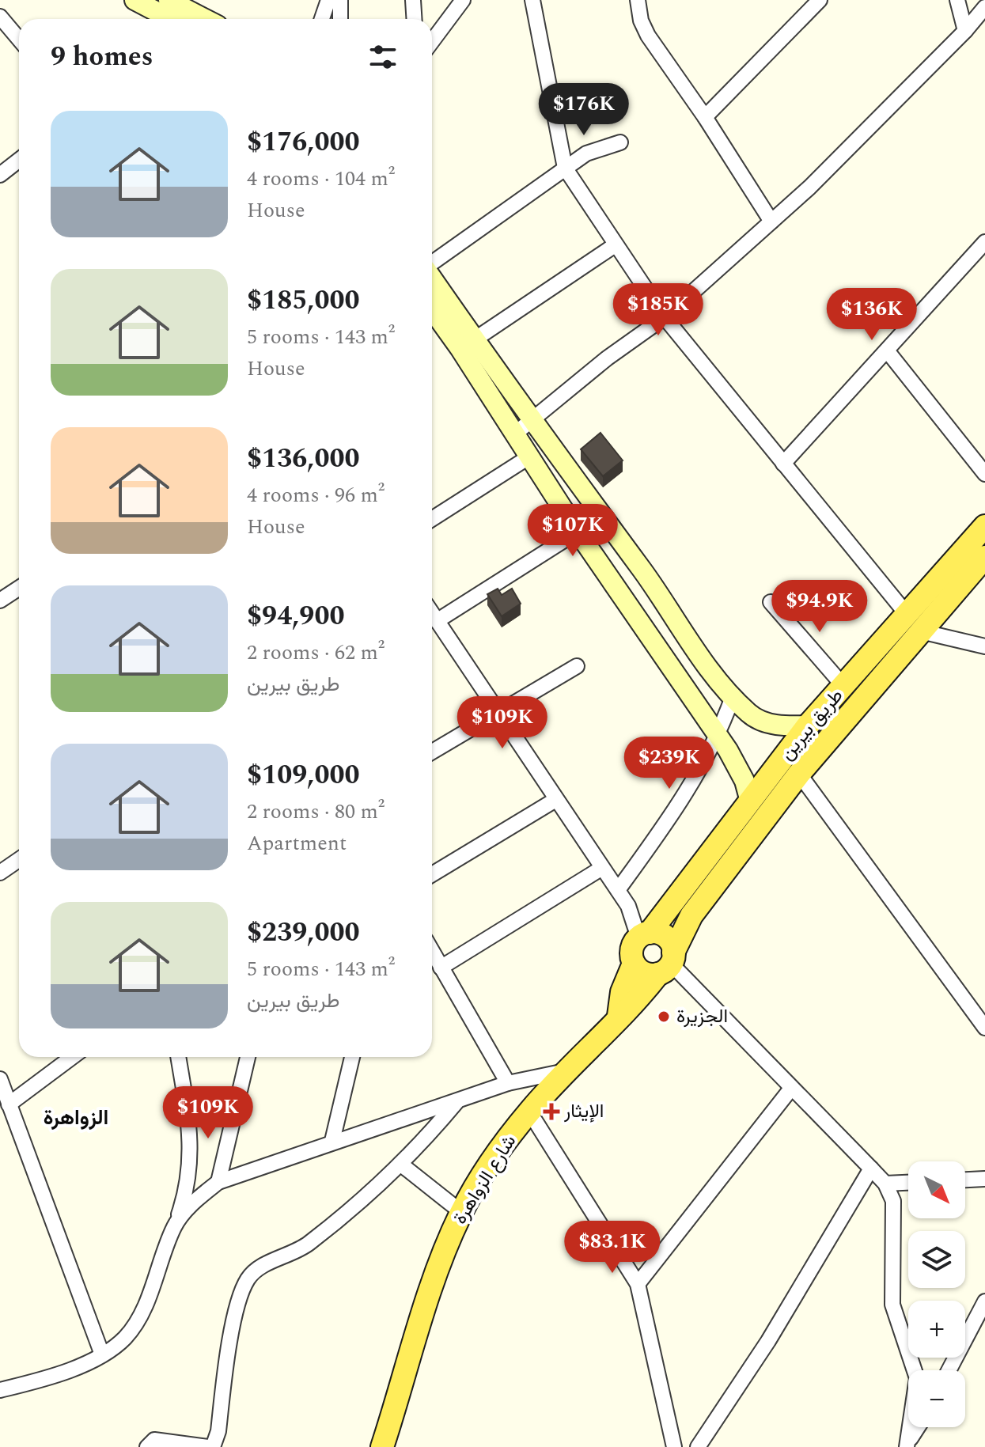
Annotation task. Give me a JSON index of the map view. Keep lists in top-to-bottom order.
{
  "streets": {
    "main road": ["طريق بيرين", "شارع الزواهرة"]
  },
  "crossings": [
    ["طريق بيرين", "شارع الزواهرة"]
  ],
  "districts": ["الزواهرة"],
  "places": {
    "other": ["الجزيرة"],
    "health": ["الإيثار"]
  },
  "north": "bottom right",
  "page": {
    "heading": "9 homes",
    "price": [
      "$176K",
      "$185K",
      "$136K",
      "$107K",
      "$94.9K",
      "$109K",
      "$239K",
      "$109K",
      "$83.1K"
    ],
    "list": [
      {
        "name": "$176,000",
        "note": "4 rooms · 104 m² · House"
      },
      {
        "name": "$185,000",
        "note": "5 rooms · 143 m² · House"
      },
      {
        "name": "$136,000",
        "note": "4 rooms · 96 m² · House"
      },
      {
        "name": "$94,900",
        "note": "2 rooms · 62 m² · طريق بيرين"
      },
      {
        "name": "$109,000",
        "note": "2 rooms · 80 m² · Apartment"
      },
      {
        "name": "$239,000",
        "note": "5 rooms · 143 m² · طريق بيرين"
      }
    ],
    "map_buttons": ["+", "−"]
  }
}
